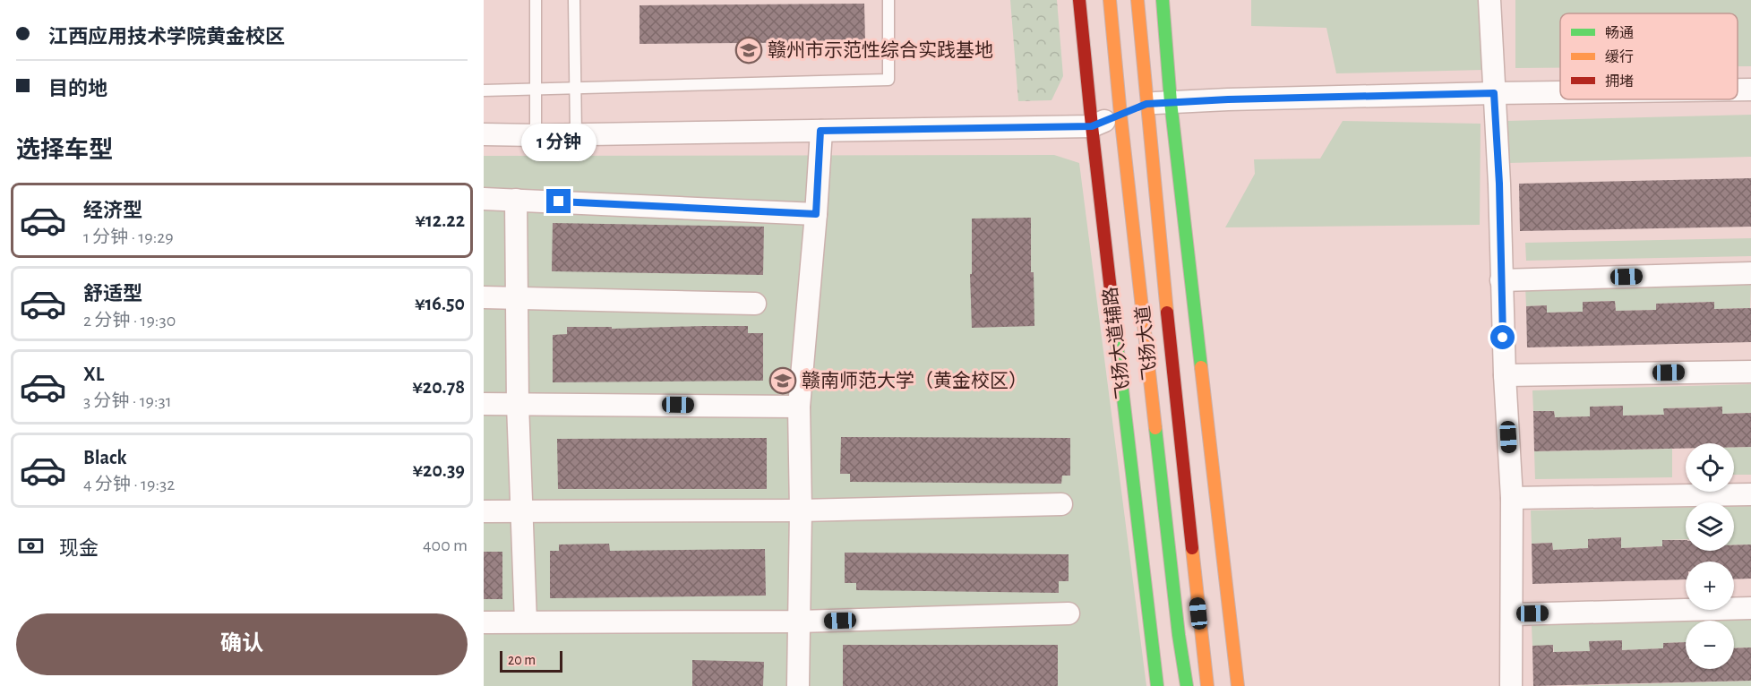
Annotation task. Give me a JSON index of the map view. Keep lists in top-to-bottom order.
{
  "streets": {
    "street": ["飞扬大道辅路", "飞扬大道"]
  },
  "places": {
    "school or university": ["赣州市示范性综合实践基地", "赣南师范大学（黄金校区）"]
  },
  "legend": ["畅通", "缓行", "拥堵"],
  "scale_bar": "20 m",
  "page": {
    "banner": ["江西应用技术学院黄金校区", "目的地"],
    "heading": "选择车型",
    "bubble": "1 分钟",
    "list": [
      {
        "name": "经济型",
        "note": "1 分钟 · 19:29",
        "value": "¥12.22"
      },
      {
        "name": "舒适型",
        "note": "2 分钟 · 19:30",
        "value": "¥16.50"
      },
      {
        "name": "XL",
        "note": "3 分钟 · 19:31",
        "value": "¥20.78"
      },
      {
        "name": "Black",
        "note": "4 分钟 · 19:32",
        "value": "¥20.39"
      }
    ],
    "map_buttons": ["+", "−"],
    "pay": ["现金", "400 m"],
    "buttons": "确认",
    "scale": "20 m"
  }
}
